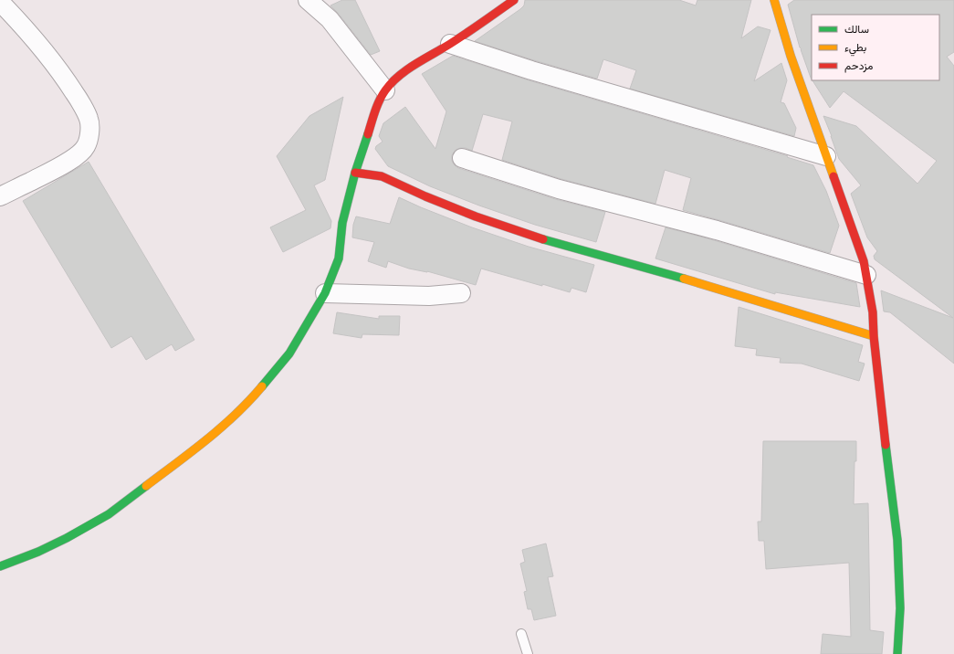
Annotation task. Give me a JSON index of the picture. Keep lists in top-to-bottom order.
{
  "legend": ["سالك", "بطيء", "مزدحم"]
}
